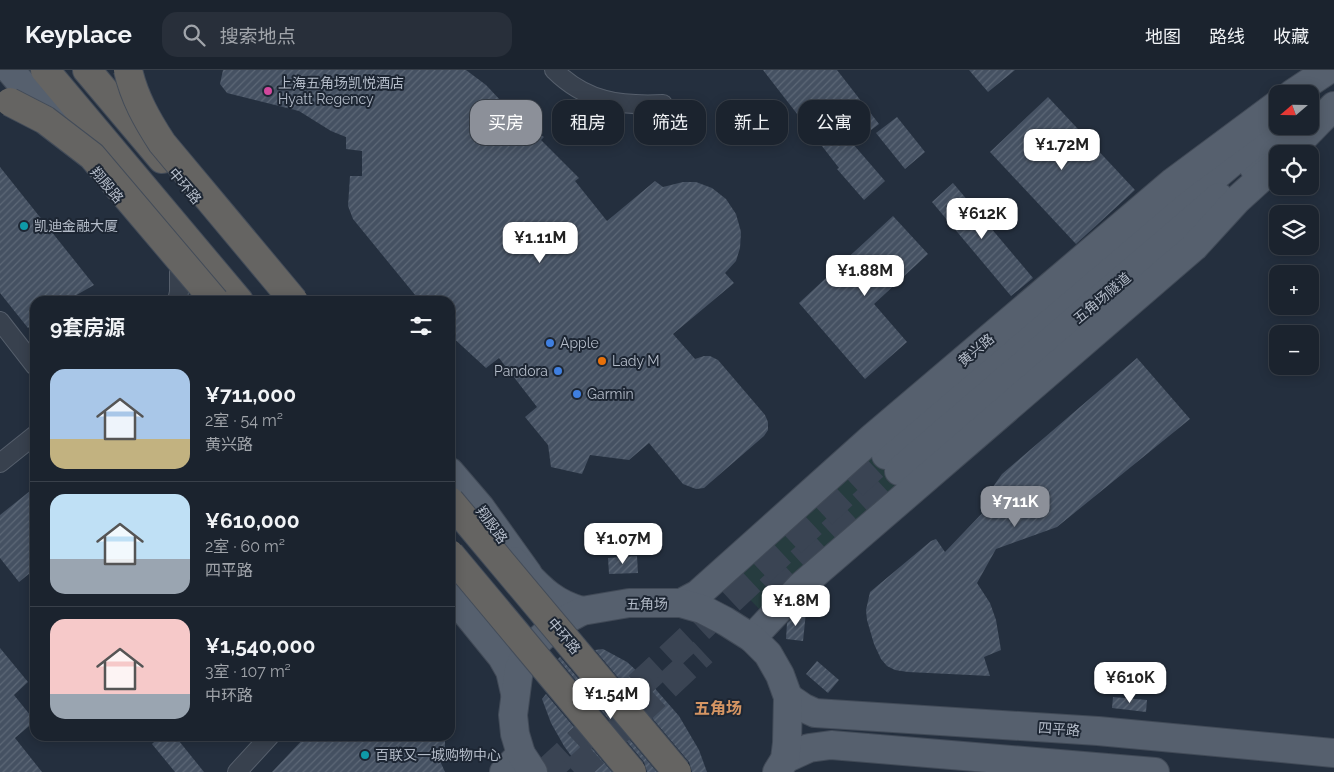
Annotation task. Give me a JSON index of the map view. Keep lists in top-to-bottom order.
{
  "streets": {
    "highway": ["中环路"],
    "main road": [
      "翔殷路",
      "五角场隧道",
      "黄兴路",
      "五角场",
      "四平路"
    ]
  },
  "crossings": [
    ["翔殷路", "五角场"],
    ["黄兴路", "五角场"],
    ["五角场", "四平路"]
  ],
  "districts": ["五角场"],
  "places": [
    "上海五角场凯悦酒店 Hyatt Regency",
    "凯迪金融大厦",
    "Apple",
    "Lady M",
    "Pandora",
    "Garmin",
    "百联又一城购物中心"
  ],
  "north": "left",
  "page": {
    "header": "Keyplace",
    "search": "搜索地点",
    "nav": ["地图", "路线", "收藏"],
    "map_buttons": ["+", "−"],
    "chip": [
      "买房",
      "租房",
      "筛选",
      "新上",
      "公寓"
    ],
    "price": [
      "¥1.72M",
      "¥612K",
      "¥1.11M",
      "¥1.88M",
      "¥711K",
      "¥1.07M",
      "¥1.8M",
      "¥610K",
      "¥1.54M"
    ],
    "heading": "9套房源",
    "list": [
      {
        "name": "¥711,000",
        "note": "2室 · 54 m² · 黄兴路"
      },
      {
        "name": "¥610,000",
        "note": "2室 · 60 m² · 四平路"
      },
      {
        "name": "¥1,540,000",
        "note": "3室 · 107 m² · 中环路"
      }
    ]
  }
}
